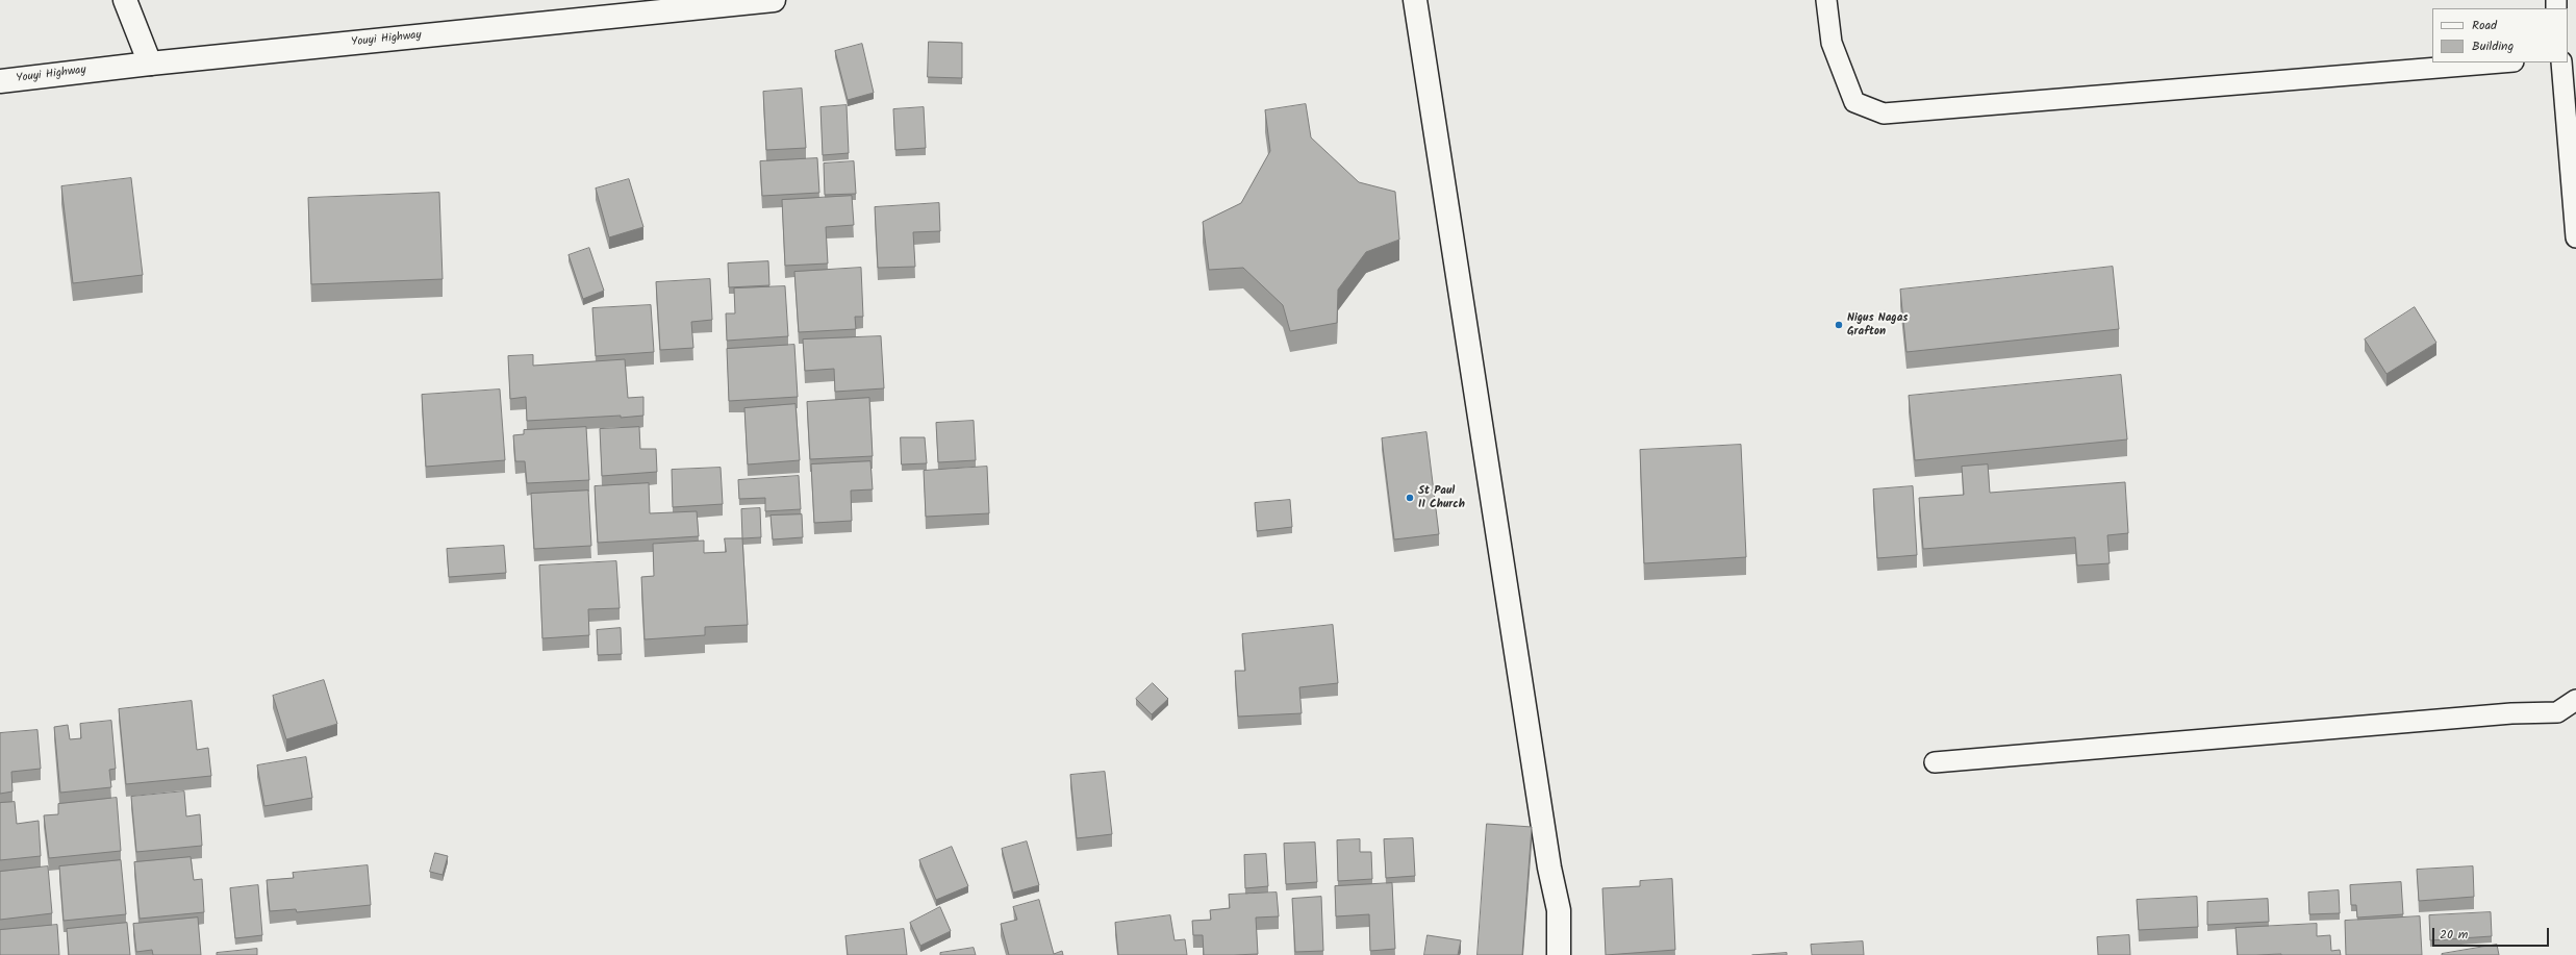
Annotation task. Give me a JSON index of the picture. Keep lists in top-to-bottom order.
{
  "streets": {
    "street": ["Youyi Highway"]
  },
  "places": ["Nigus Nagas Grafton", "St Paul II Church"],
  "legend": ["Road", "Building"],
  "scale_bar": "20 m"
}
